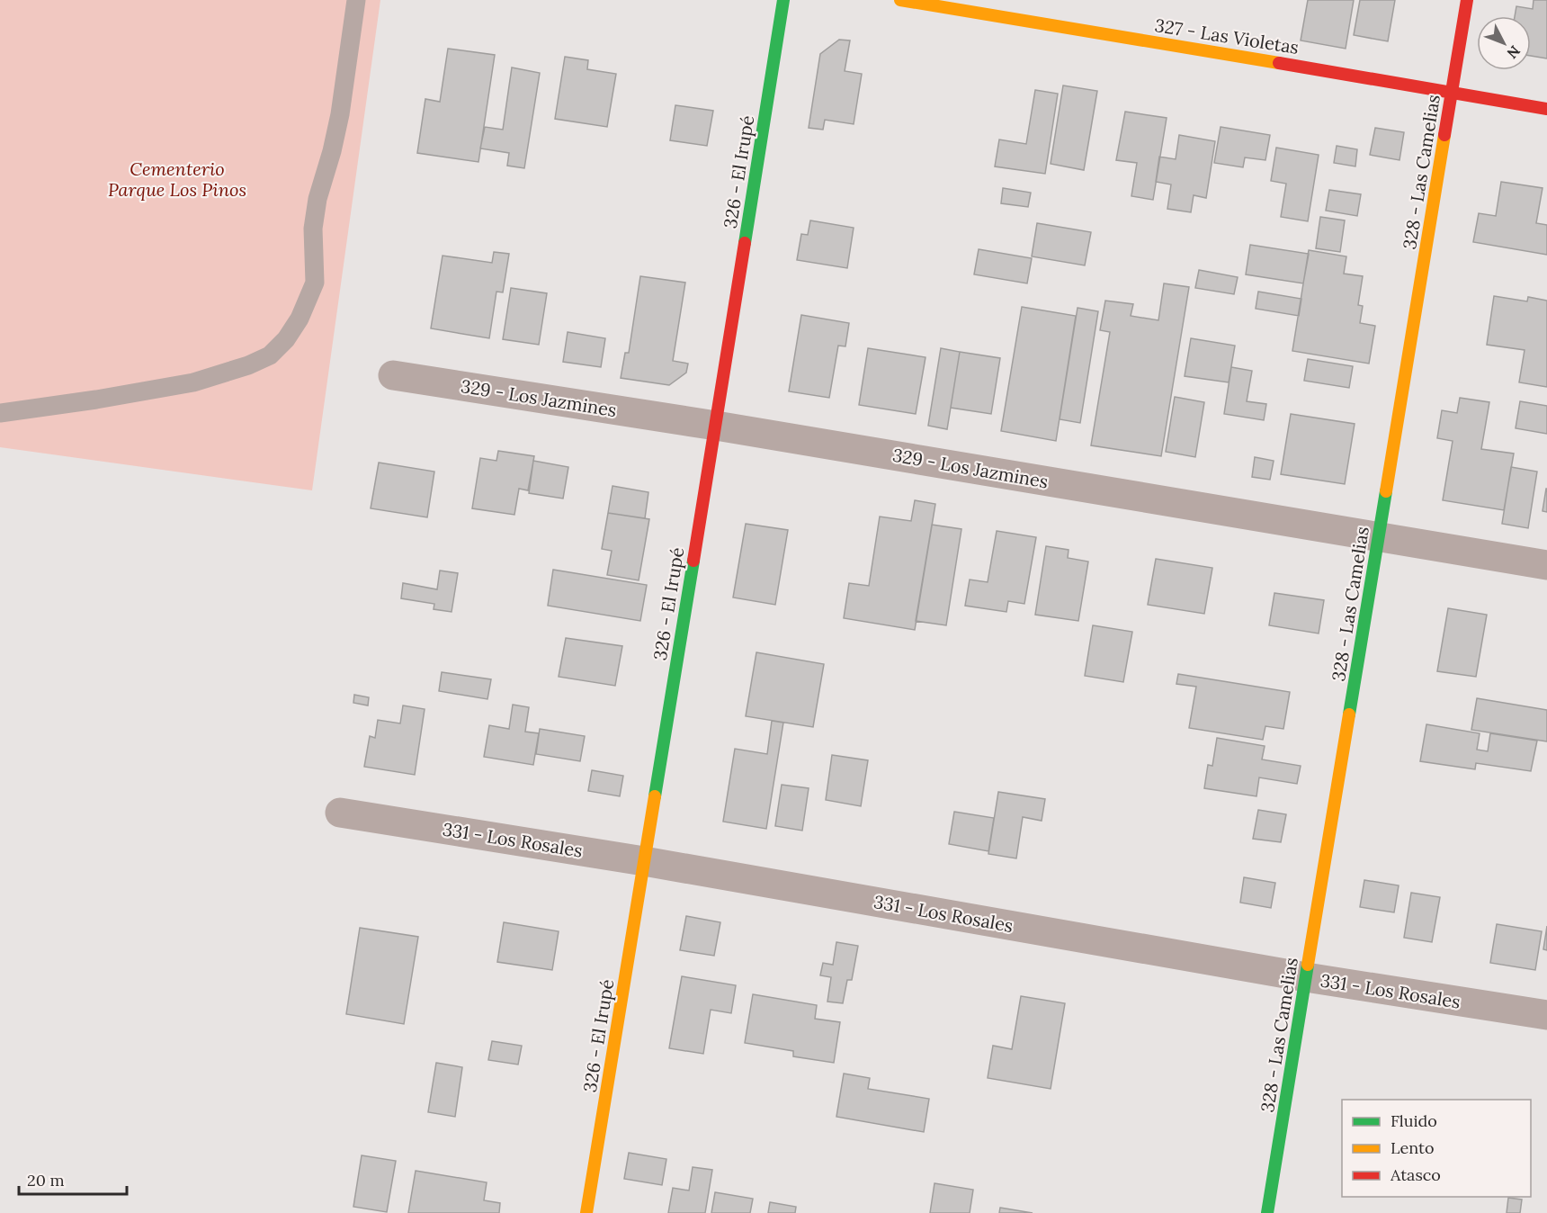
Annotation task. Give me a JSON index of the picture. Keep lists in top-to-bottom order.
{
  "streets": {
    "street": [
      "327 - Las Violetas",
      "326 - El Irupé",
      "328 - Las Camelias",
      "329 - Los Jazmines",
      "331 - Los Rosales"
    ]
  },
  "crossings": [
    ["327 - Las Violetas", "328 - Las Camelias"],
    ["326 - El Irupé", "329 - Los Jazmines"],
    ["326 - El Irupé", "331 - Los Rosales"],
    ["328 - Las Camelias", "329 - Los Jazmines"],
    ["328 - Las Camelias", "331 - Los Rosales"]
  ],
  "parks": ["Cementerio Parque Los Pinos"],
  "legend": ["Fluido", "Lento", "Atasco"],
  "scale_bar": "20 m",
  "north": "bottom right"
}
